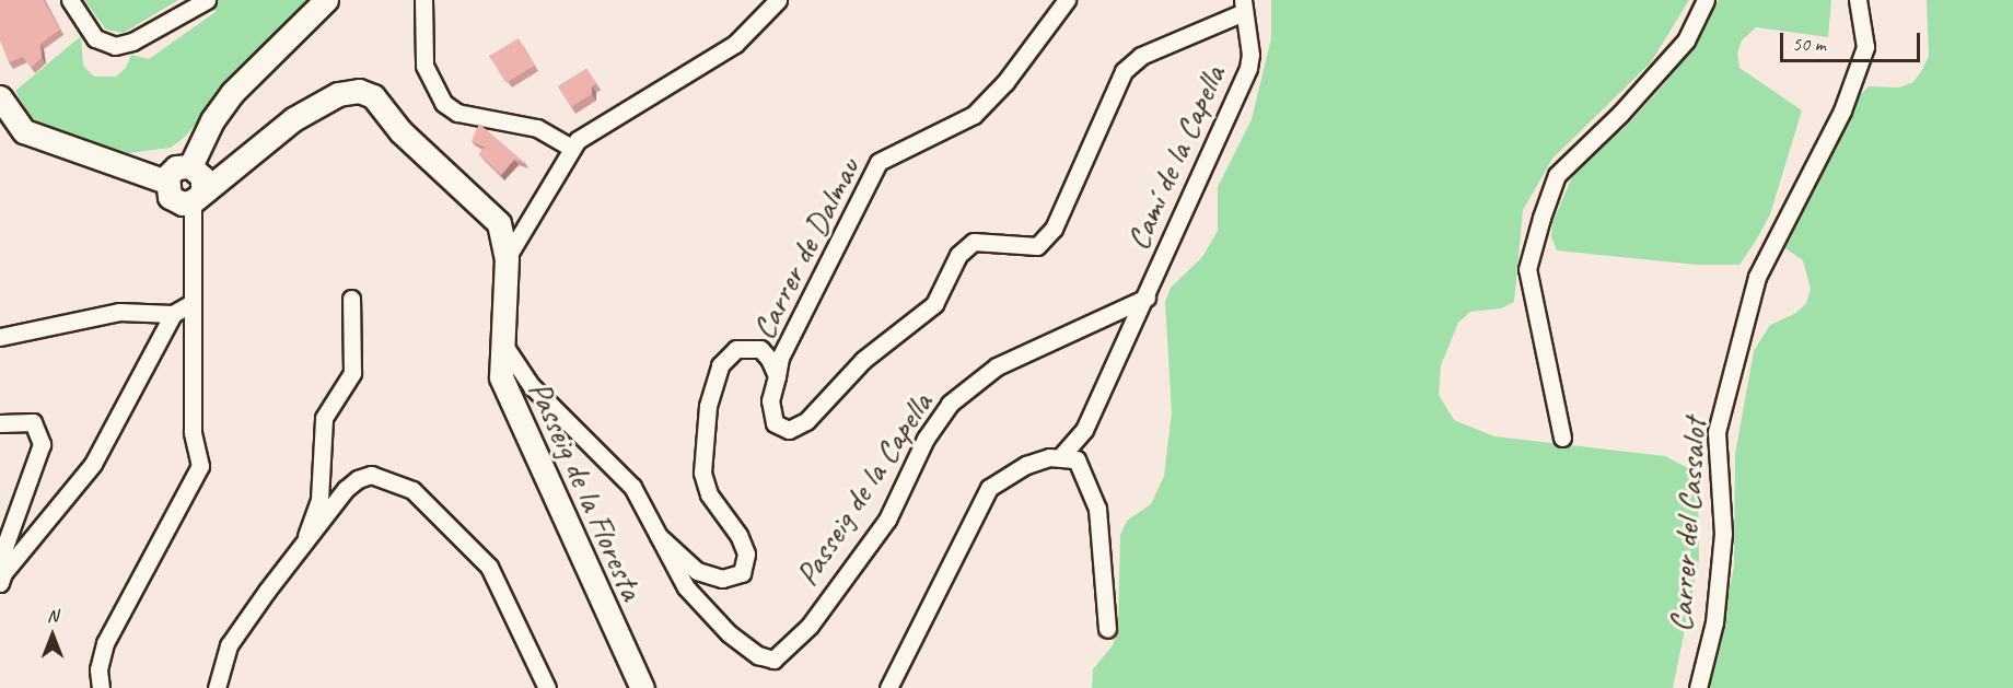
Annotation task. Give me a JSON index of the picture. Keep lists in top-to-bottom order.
{
  "streets": {
    "street": [
      "Camí de la Capella",
      "Carrer de Dalmau",
      "Passeig de la Capella",
      "Passeig de la Floresta",
      "Carrer del Cassalot"
    ]
  },
  "crossings": [
    ["Camí de la Capella", "Carrer de Dalmau"],
    ["Camí de la Capella", "Passeig de la Capella"],
    ["Passeig de la Capella", "Passeig de la Floresta"]
  ],
  "scale_bar": "50 m",
  "north": "top"
}
